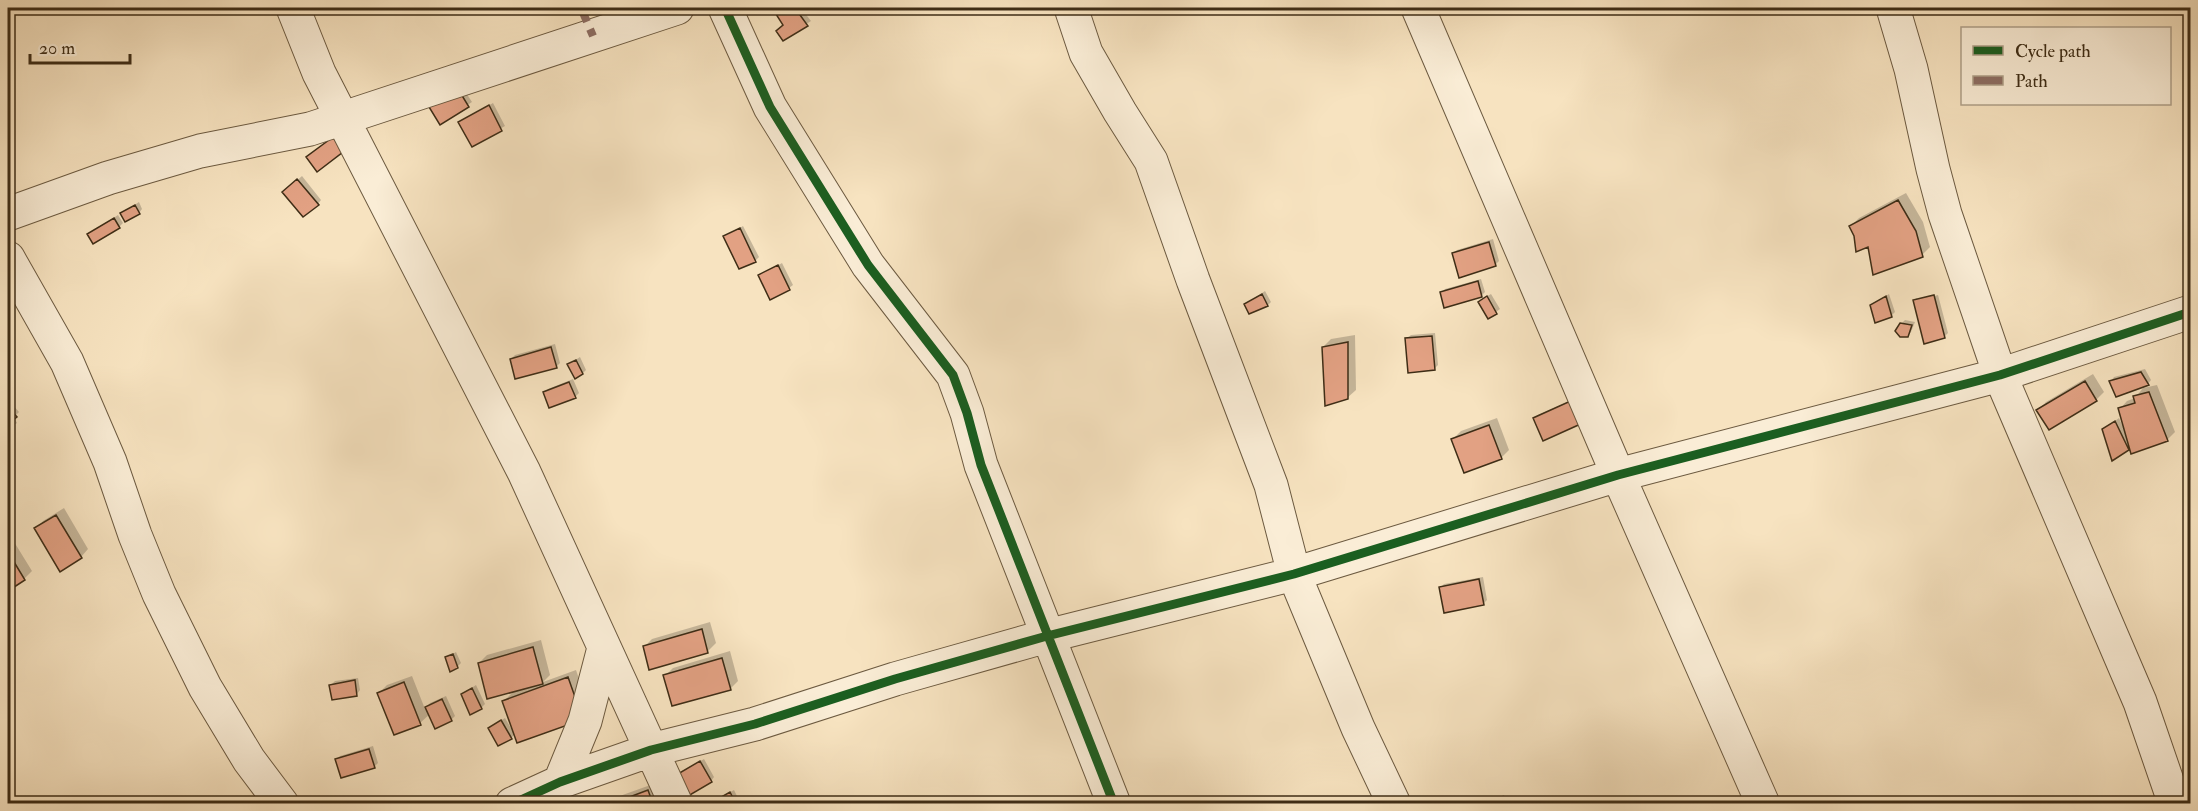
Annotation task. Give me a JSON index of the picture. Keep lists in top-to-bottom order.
{
  "legend": ["Cycle path", "Path"],
  "scale_bar": "20 m"
}
